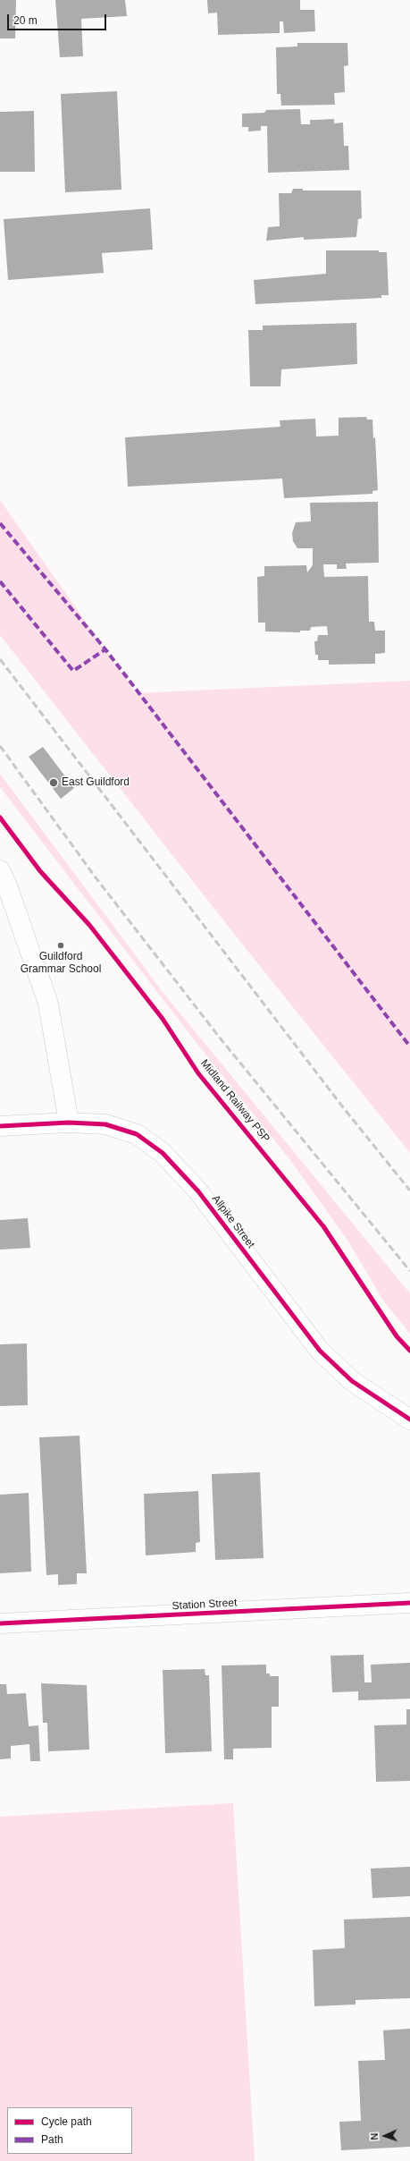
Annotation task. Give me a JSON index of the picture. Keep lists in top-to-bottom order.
{
  "streets": {
    "street": ["Allpike Street", "Station Street"],
    "cycle path": ["Midland Railway PSP"]
  },
  "places": ["East Guildford", "Guildford Grammar School"],
  "legend": ["Cycle path", "Path"],
  "scale_bar": "20 m",
  "north": "left"
}
